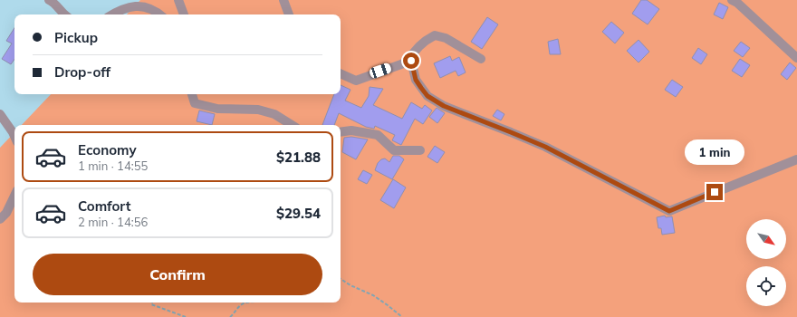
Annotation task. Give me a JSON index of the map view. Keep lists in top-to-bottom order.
{
  "north": "bottom right",
  "page": {
    "banner": ["Pickup", "Drop-off"],
    "list": [
      {
        "name": "Economy",
        "note": "1 min · 14:55",
        "value": "$21.88"
      },
      {
        "name": "Comfort",
        "note": "2 min · 14:56",
        "value": "$29.54"
      }
    ],
    "bubble": "1 min",
    "buttons": "Confirm"
  }
}
